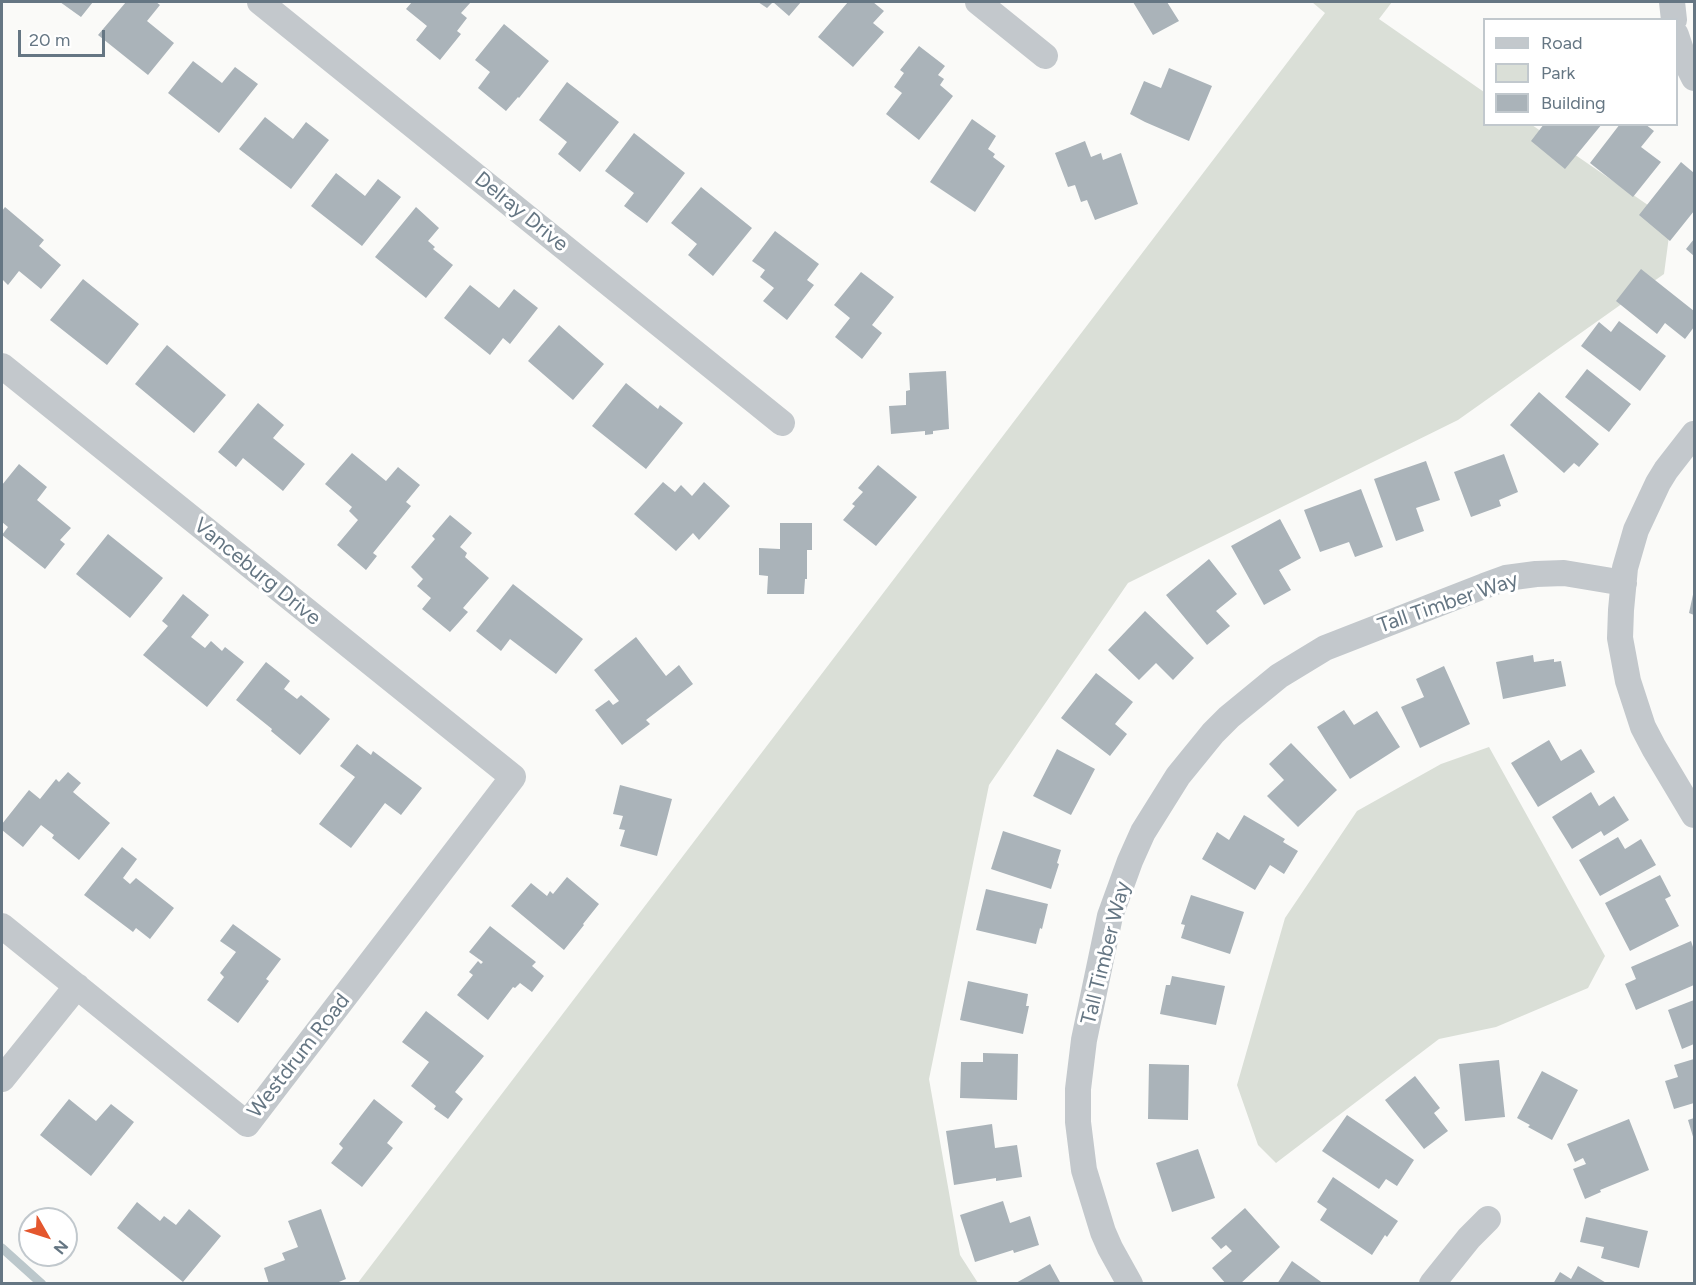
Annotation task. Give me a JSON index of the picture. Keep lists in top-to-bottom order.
{
  "streets": {
    "street": [
      "Delray Drive",
      "Vanceburg Drive",
      "Tall Timber Way",
      "Westdrum Road"
    ]
  },
  "crossings": [
    ["Vanceburg Drive", "Westdrum Road"]
  ],
  "legend": ["Road", "Park", "Building"],
  "scale_bar": "20 m",
  "north": "bottom right"
}
